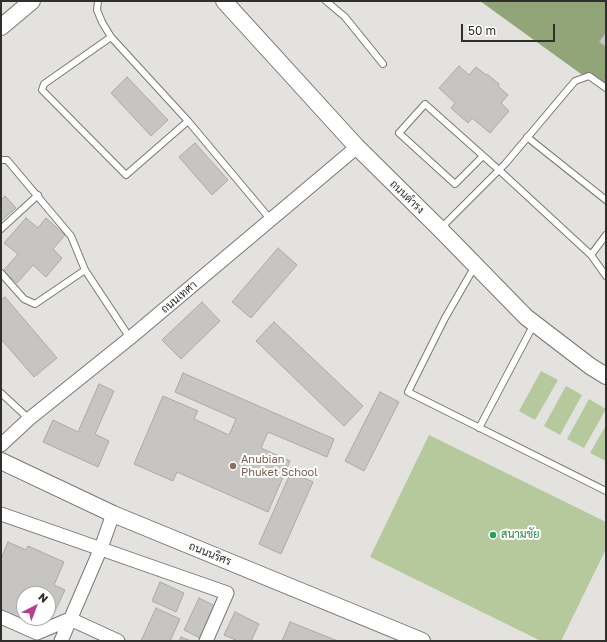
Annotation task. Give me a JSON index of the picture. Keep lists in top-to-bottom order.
{
  "streets": {
    "street": ["ถนนดำรง", "ถนนเทศา", "ถนนนริศร"]
  },
  "crossings": [
    ["ถนนดำรง", "ถนนเทศา"]
  ],
  "places": ["Anubian Phuket School", "สนามชัย"],
  "scale_bar": "50 m",
  "north": "top right"
}
